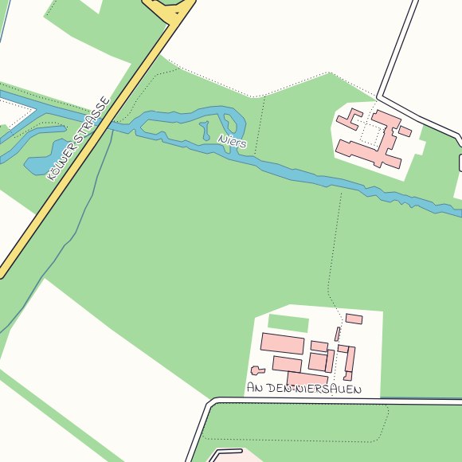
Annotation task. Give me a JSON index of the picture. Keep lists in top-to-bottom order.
{
  "streets": {
    "main road": ["KÖLNER STRASSE"],
    "street": ["AN DEN NIERSAUEN"]
  },
  "water": ["Niers"]
}
